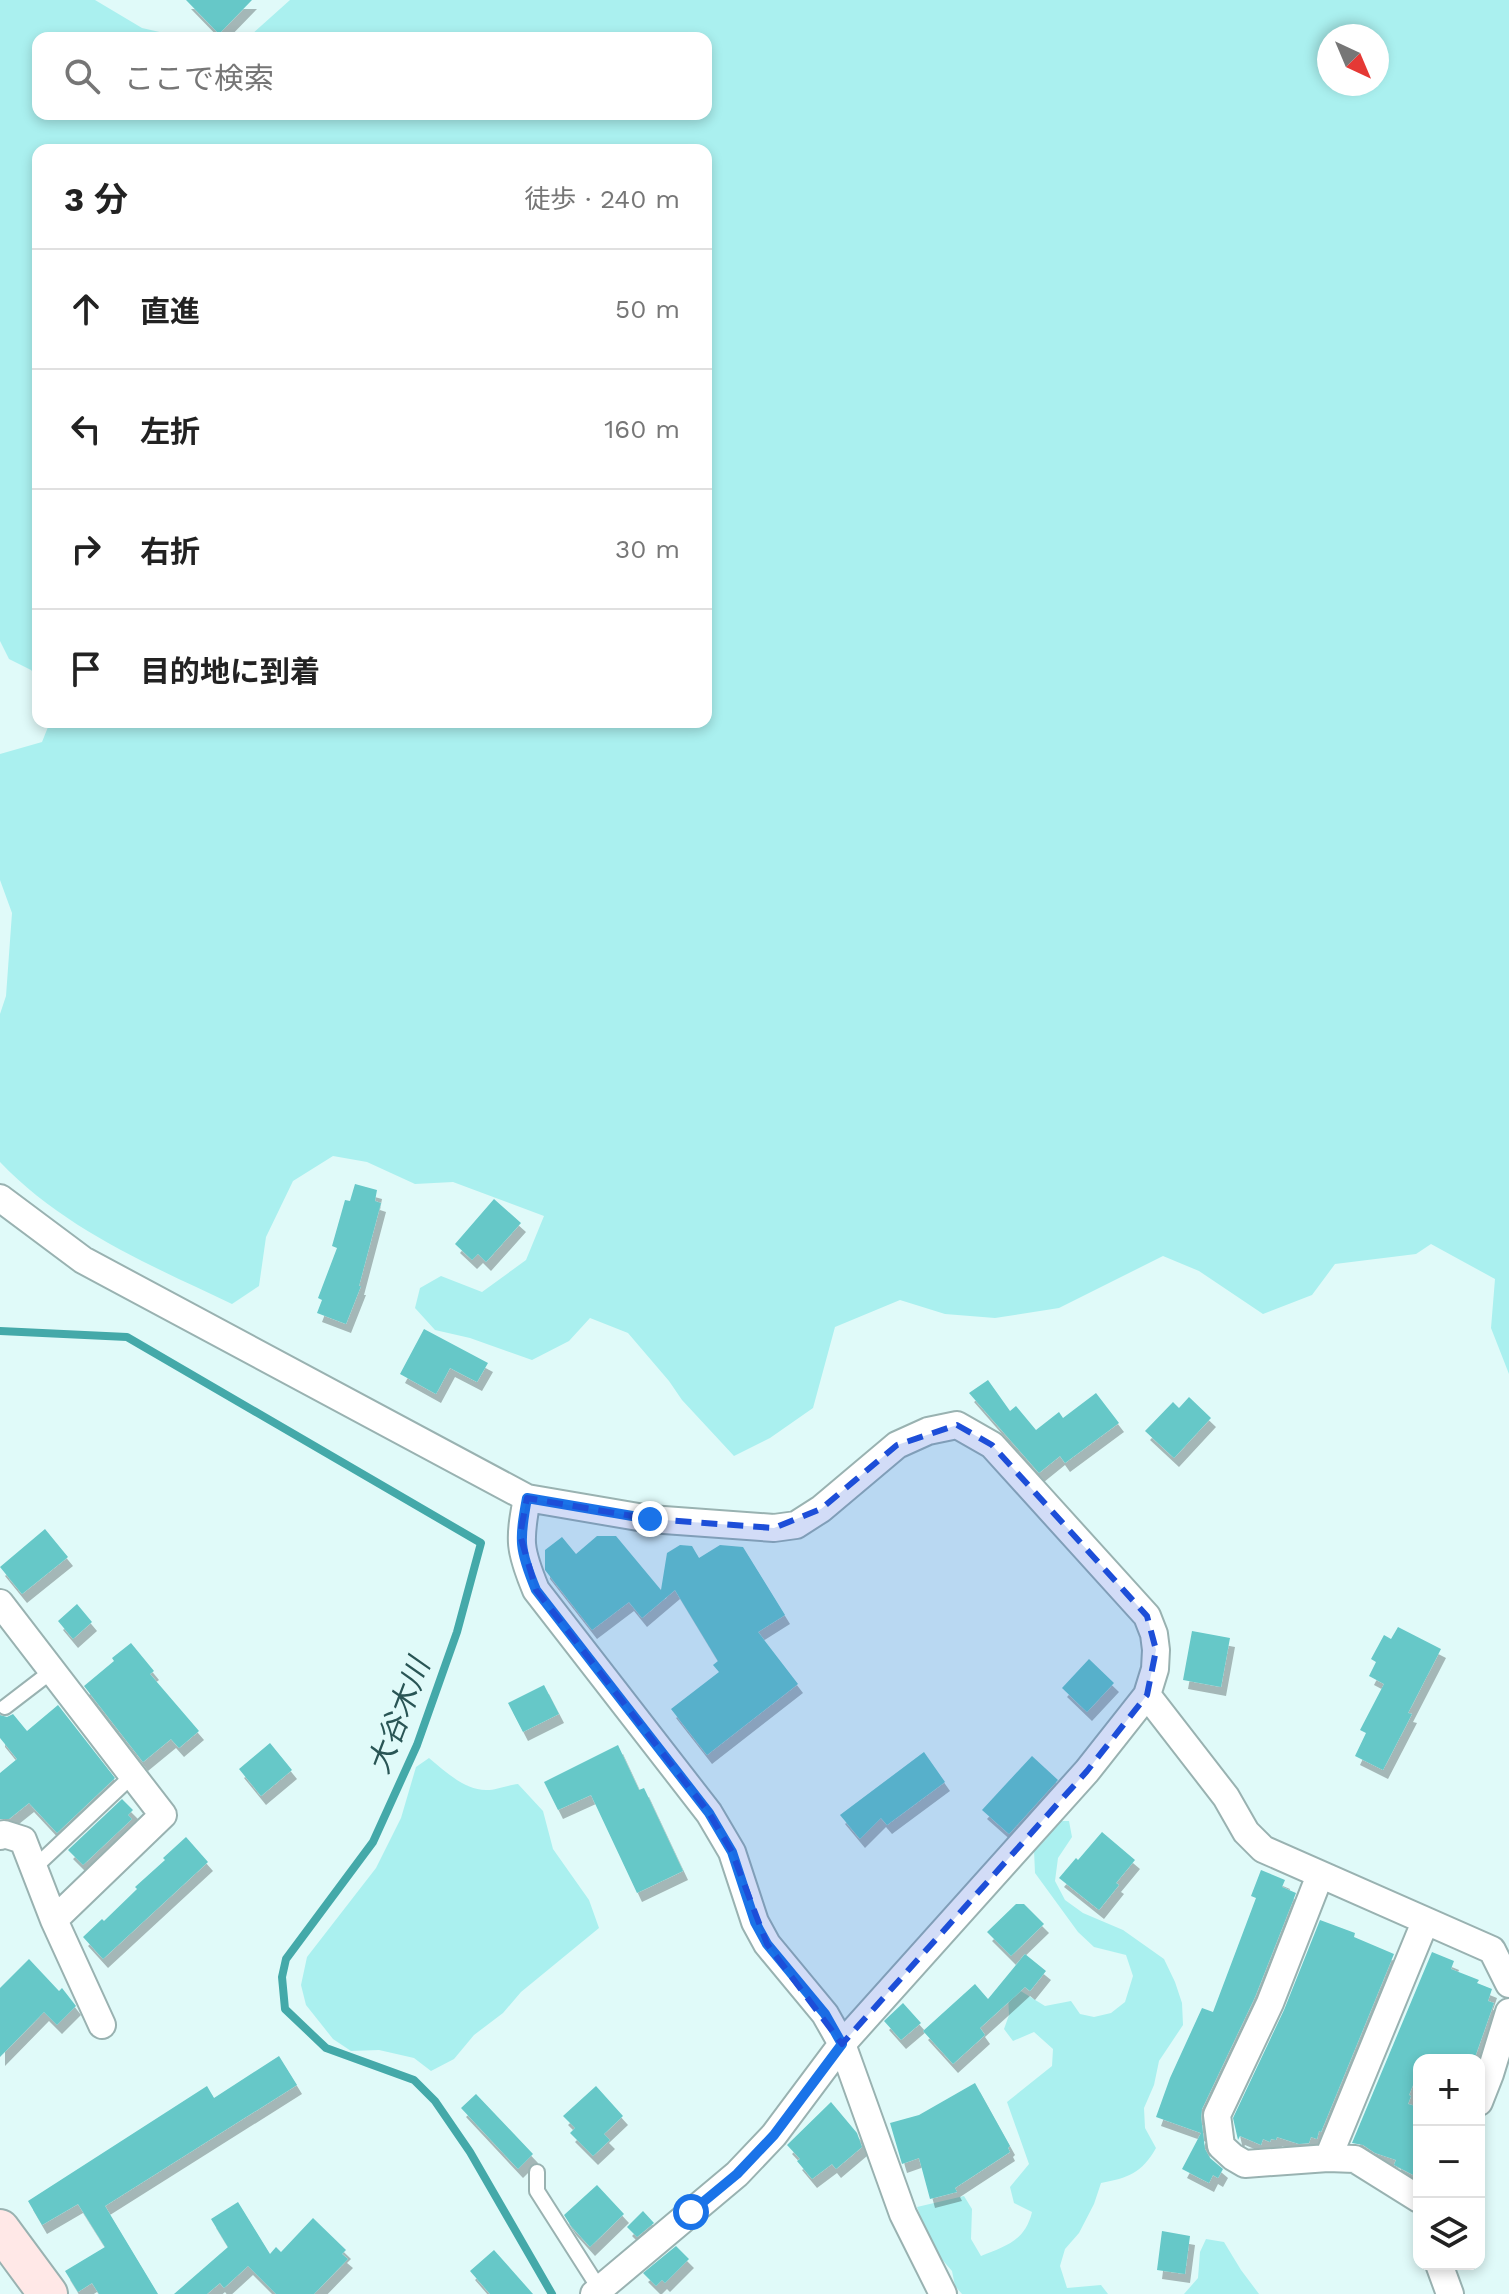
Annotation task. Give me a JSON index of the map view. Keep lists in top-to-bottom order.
{
  "water": ["大谷木川"],
  "north": "bottom right",
  "page": {
    "search": "ここで検索",
    "heading": ["3 分", "徒歩 · 240 m"],
    "list": [
      ["直進", "50 m"],
      ["左折", "160 m"],
      ["右折", "30 m"],
      "目的地に到着"
    ],
    "map_buttons": ["+", "−"]
  }
}
